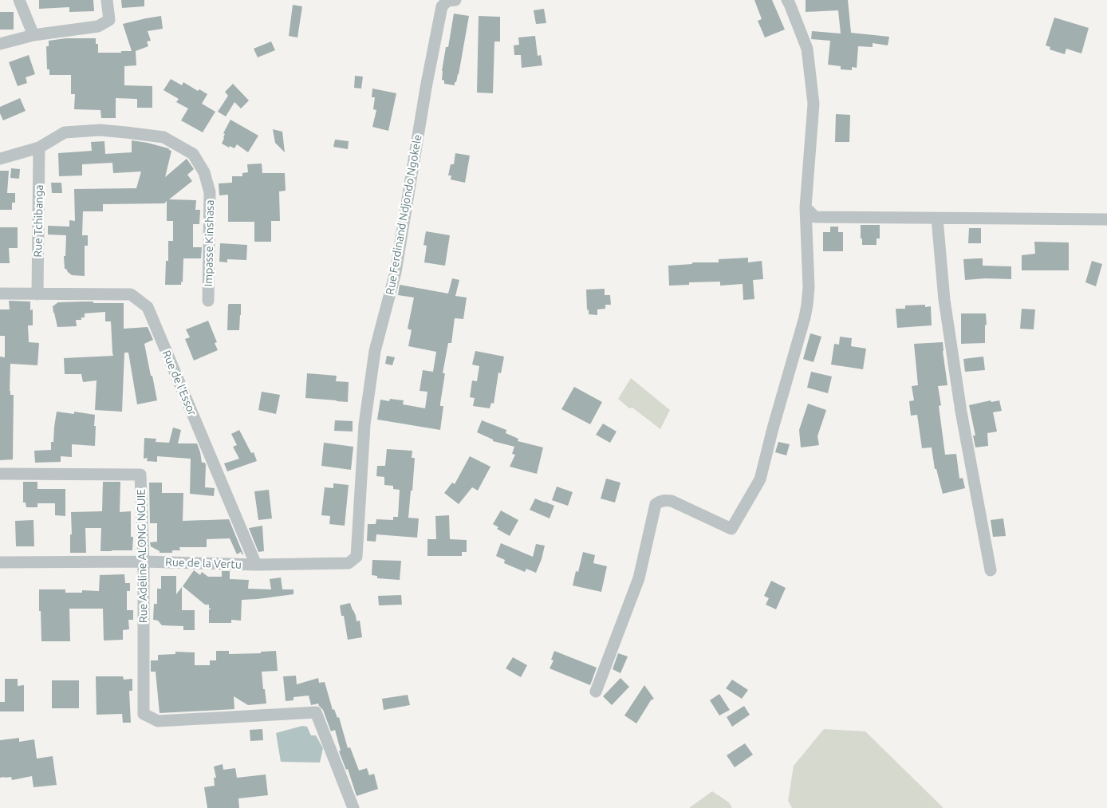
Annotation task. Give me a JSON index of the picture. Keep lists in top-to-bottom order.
{
  "streets": {
    "street": [
      "Rue Ferdinand Ndjondo Ngokele",
      "Rue Tchibanga",
      "Impasse Kinshasa",
      "Rue de l'Essor",
      "Rue Adeline ALONG NGUIE",
      "Rue de la Vertu"
    ]
  },
  "crossings": [
    ["Rue Ferdinand Ndjondo Ngokele", "Rue de la Vertu"],
    ["Rue Tchibanga", "Impasse Kinshasa"],
    ["Rue Tchibanga", "Rue de l'Essor"],
    ["Rue de l'Essor", "Rue de la Vertu"],
    ["Rue Adeline ALONG NGUIE", "Rue de la Vertu"]
  ]
}
